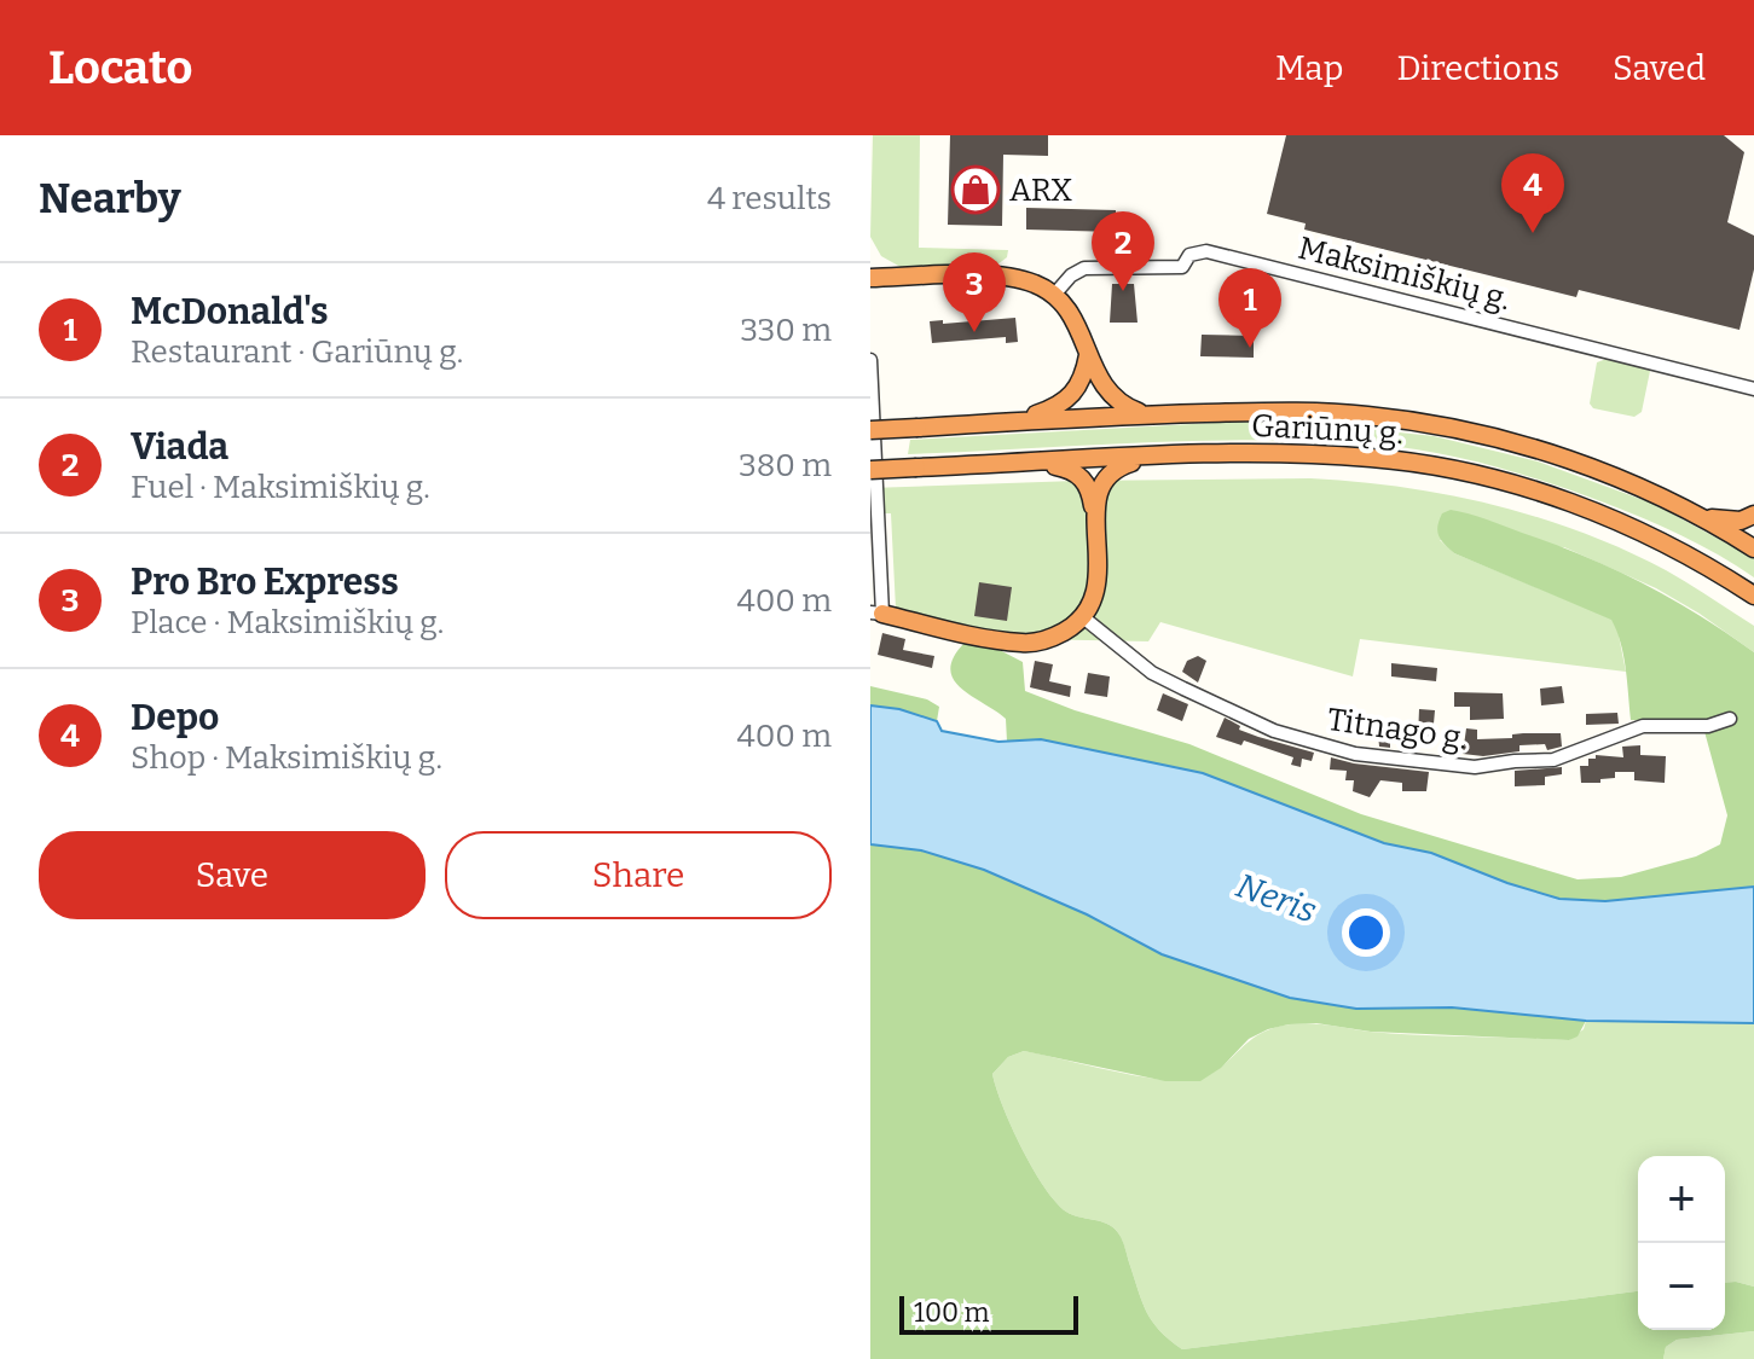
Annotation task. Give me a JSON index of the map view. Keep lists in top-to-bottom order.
{
  "streets": {
    "highway": ["Gariūnų g."],
    "street": ["Maksimiškių g.", "Titnago g."]
  },
  "water": ["Neris"],
  "places": {
    "shop": ["ARX"]
  },
  "scale_bar": "100 m",
  "page": {
    "header": "Locato",
    "nav": ["Map", "Directions", "Saved"],
    "heading": ["Nearby", "4 results"],
    "pins": [
      "4",
      "2",
      "3",
      "1"
    ],
    "list": [
      {
        "mark": "1",
        "name": "McDonald's",
        "note": "Restaurant · Gariūnų g.",
        "value": "330 m"
      },
      {
        "mark": "2",
        "name": "Viada",
        "note": "Fuel · Maksimiškių g.",
        "value": "380 m"
      },
      {
        "mark": "3",
        "name": "Pro Bro Express",
        "note": "Place · Maksimiškių g.",
        "value": "400 m"
      },
      {
        "mark": "4",
        "name": "Depo",
        "note": "Shop · Maksimiškių g.",
        "value": "400 m"
      }
    ],
    "buttons": ["Save", "Share"],
    "map_buttons": ["+", "−"],
    "scale": "100 m"
  }
}
